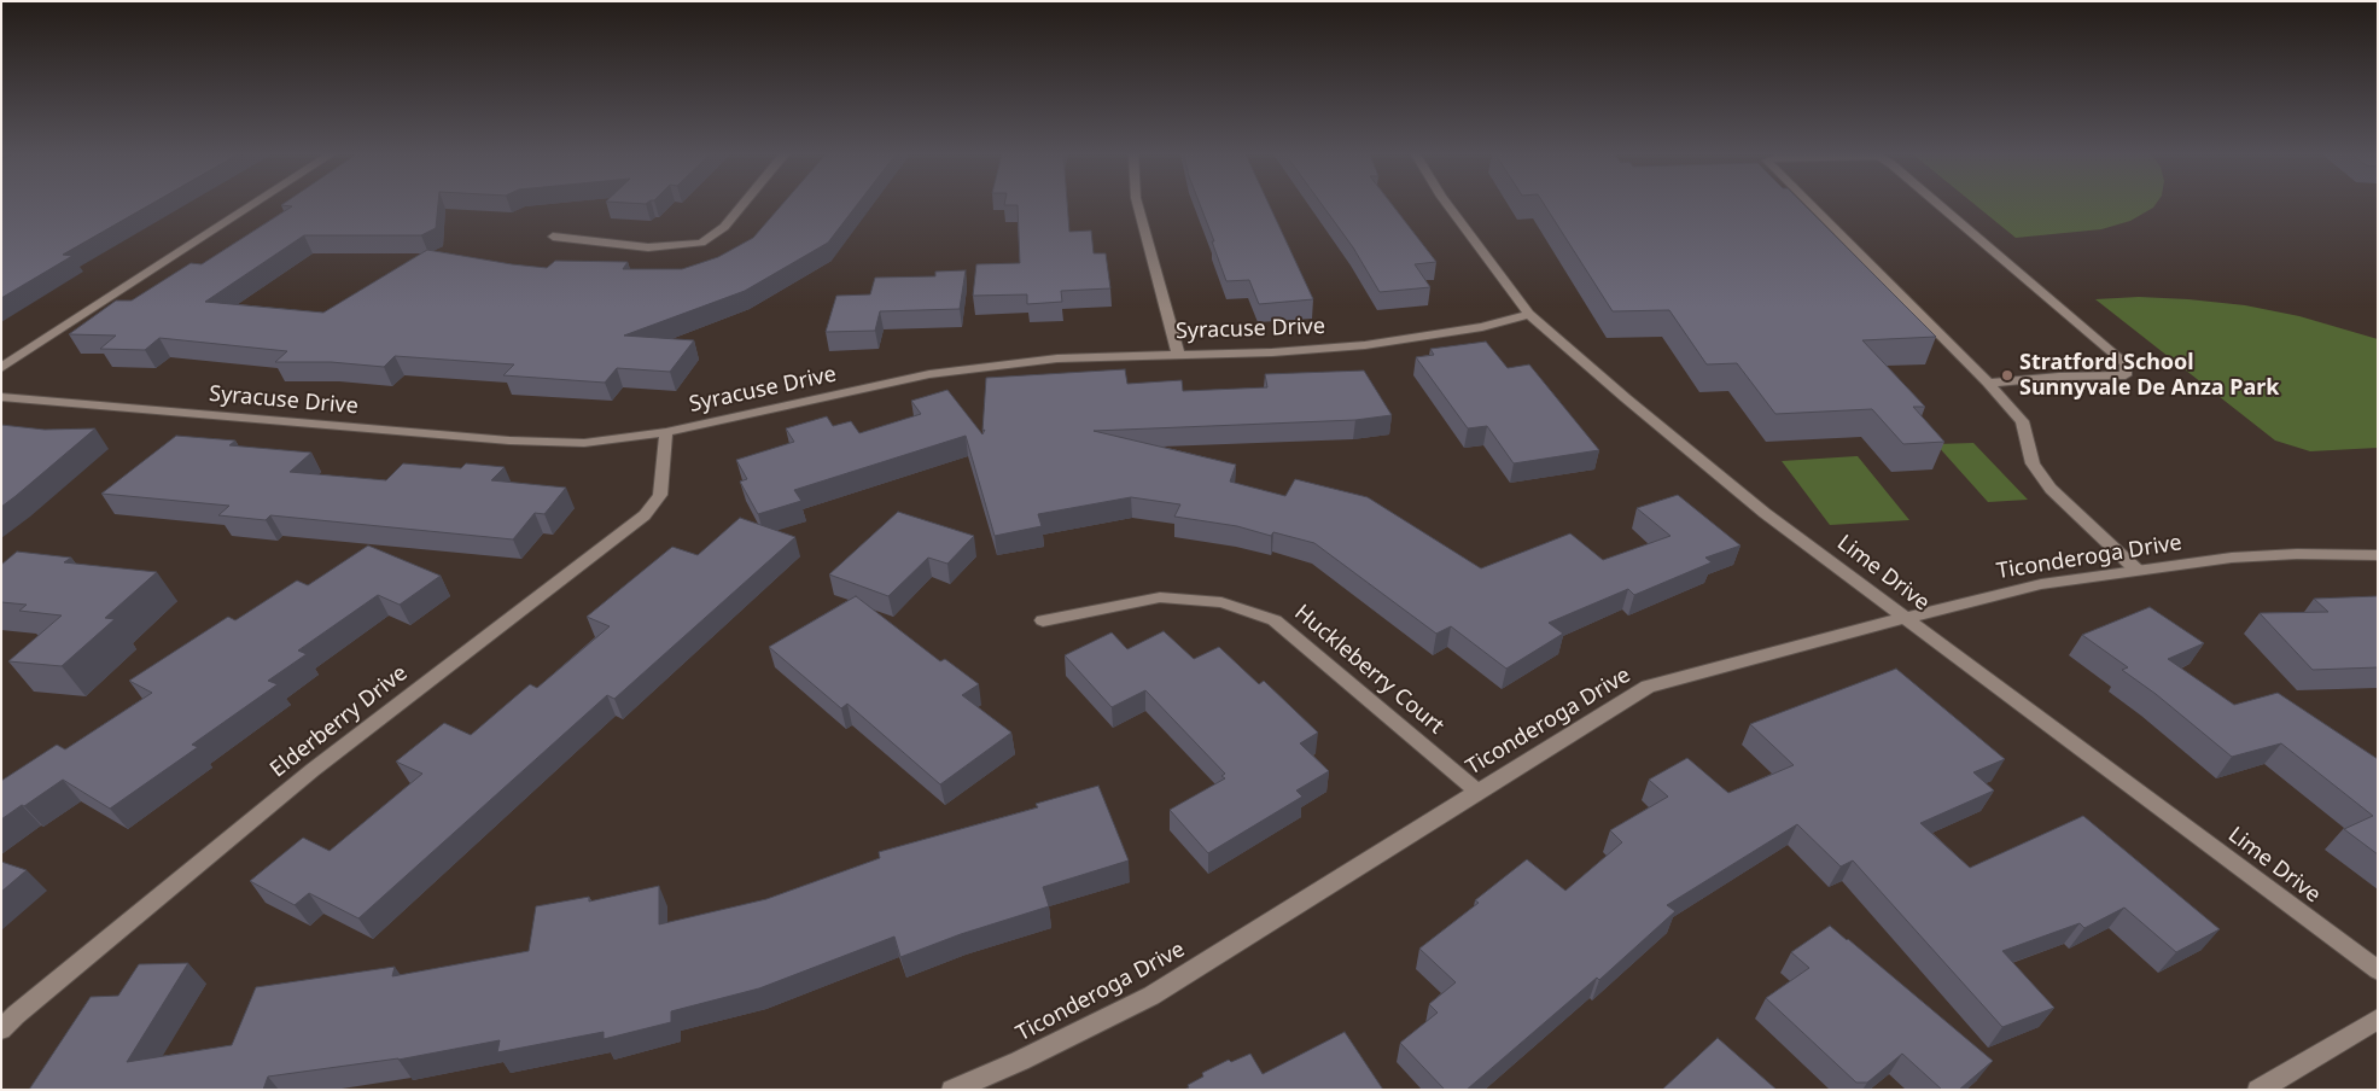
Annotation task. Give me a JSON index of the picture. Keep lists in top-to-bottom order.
{
  "streets": {
    "street": [
      "Syracuse Drive",
      "Ticonderoga Drive",
      "Lime Drive",
      "Huckleberry Court",
      "Elderberry Drive"
    ]
  },
  "crossings": [
    ["Syracuse Drive", "Lime Drive"],
    ["Syracuse Drive", "Elderberry Drive"],
    ["Ticonderoga Drive", "Lime Drive"],
    ["Ticonderoga Drive", "Huckleberry Court"]
  ],
  "places": ["Stratford School Sunnyvale De Anza Park"]
}
